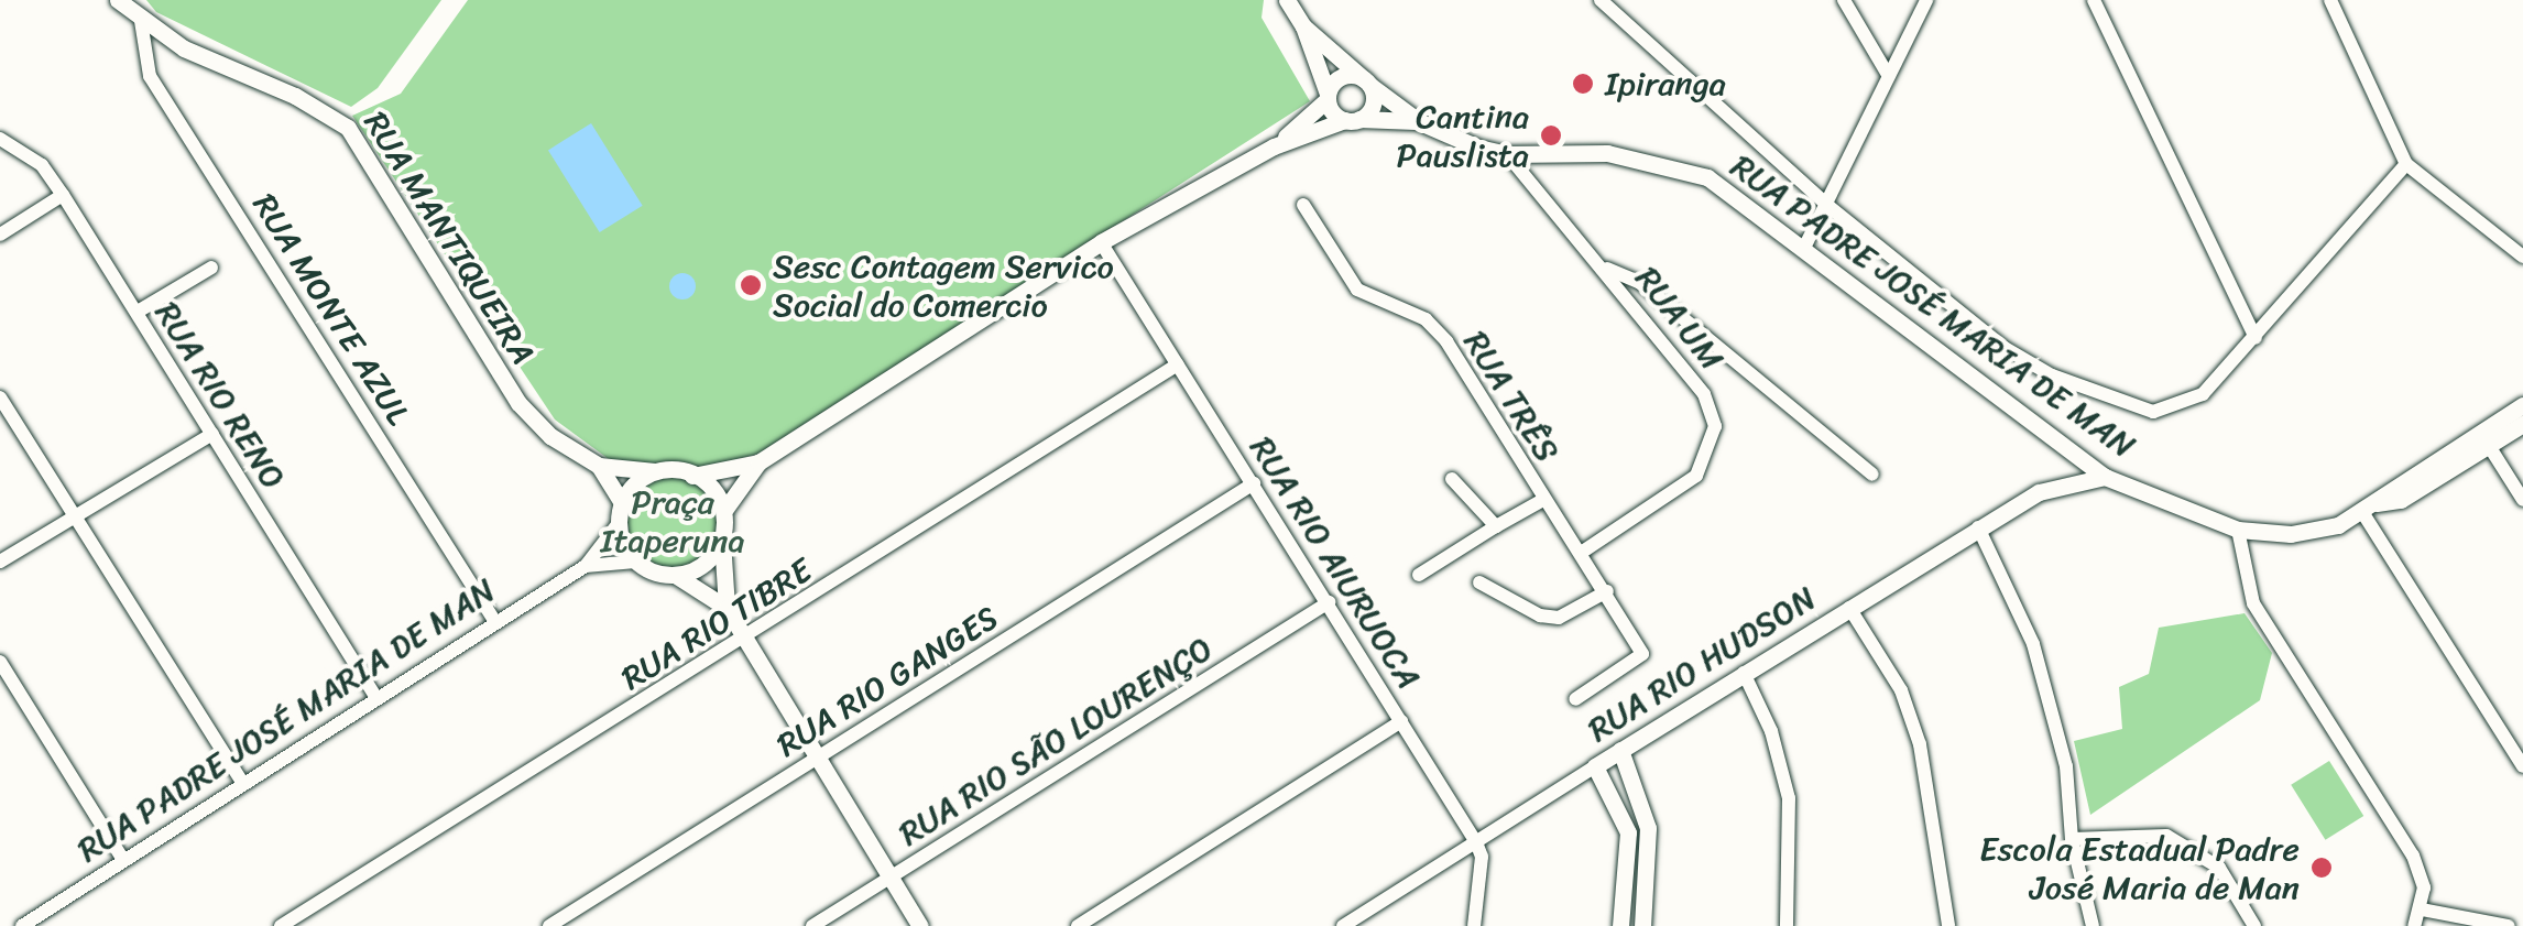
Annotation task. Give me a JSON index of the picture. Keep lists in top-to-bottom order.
{
  "streets": {
    "street": [
      "RUA MANTIQUEIRA",
      "RUA PADRE JOSÉ MARIA DE MAN",
      "RUA MONTE AZUL",
      "RUA UM",
      "RUA RIO RENO",
      "RUA TRÊS",
      "RUA RIO AIURUOCA",
      "RUA RIO TIBRE",
      "RUA RIO HUDSON",
      "RUA RIO GANGES",
      "RUA RIO SÃO LOURENÇO"
    ]
  },
  "crossings": [
    ["RUA MANTIQUEIRA", "RUA PADRE JOSÉ MARIA DE MAN"],
    ["RUA MANTIQUEIRA", "RUA MONTE AZUL"],
    ["RUA PADRE JOSÉ MARIA DE MAN", "RUA MONTE AZUL"],
    ["RUA PADRE JOSÉ MARIA DE MAN", "RUA UM"],
    ["RUA PADRE JOSÉ MARIA DE MAN", "RUA RIO RENO"],
    ["RUA PADRE JOSÉ MARIA DE MAN", "RUA RIO HUDSON"],
    ["RUA UM", "RUA TRÊS"],
    ["RUA RIO AIURUOCA", "RUA RIO TIBRE"],
    ["RUA RIO AIURUOCA", "RUA RIO HUDSON"],
    ["RUA RIO AIURUOCA", "RUA RIO GANGES"],
    ["RUA RIO AIURUOCA", "RUA RIO SÃO LOURENÇO"]
  ],
  "parks": ["Praça Itaperuna"],
  "places": [
    "Ipiranga",
    "Cantina Pauslista",
    "Sesc Contagem Servico Social do Comercio",
    "Escola Estadual Padre José Maria de Man"
  ]
}
